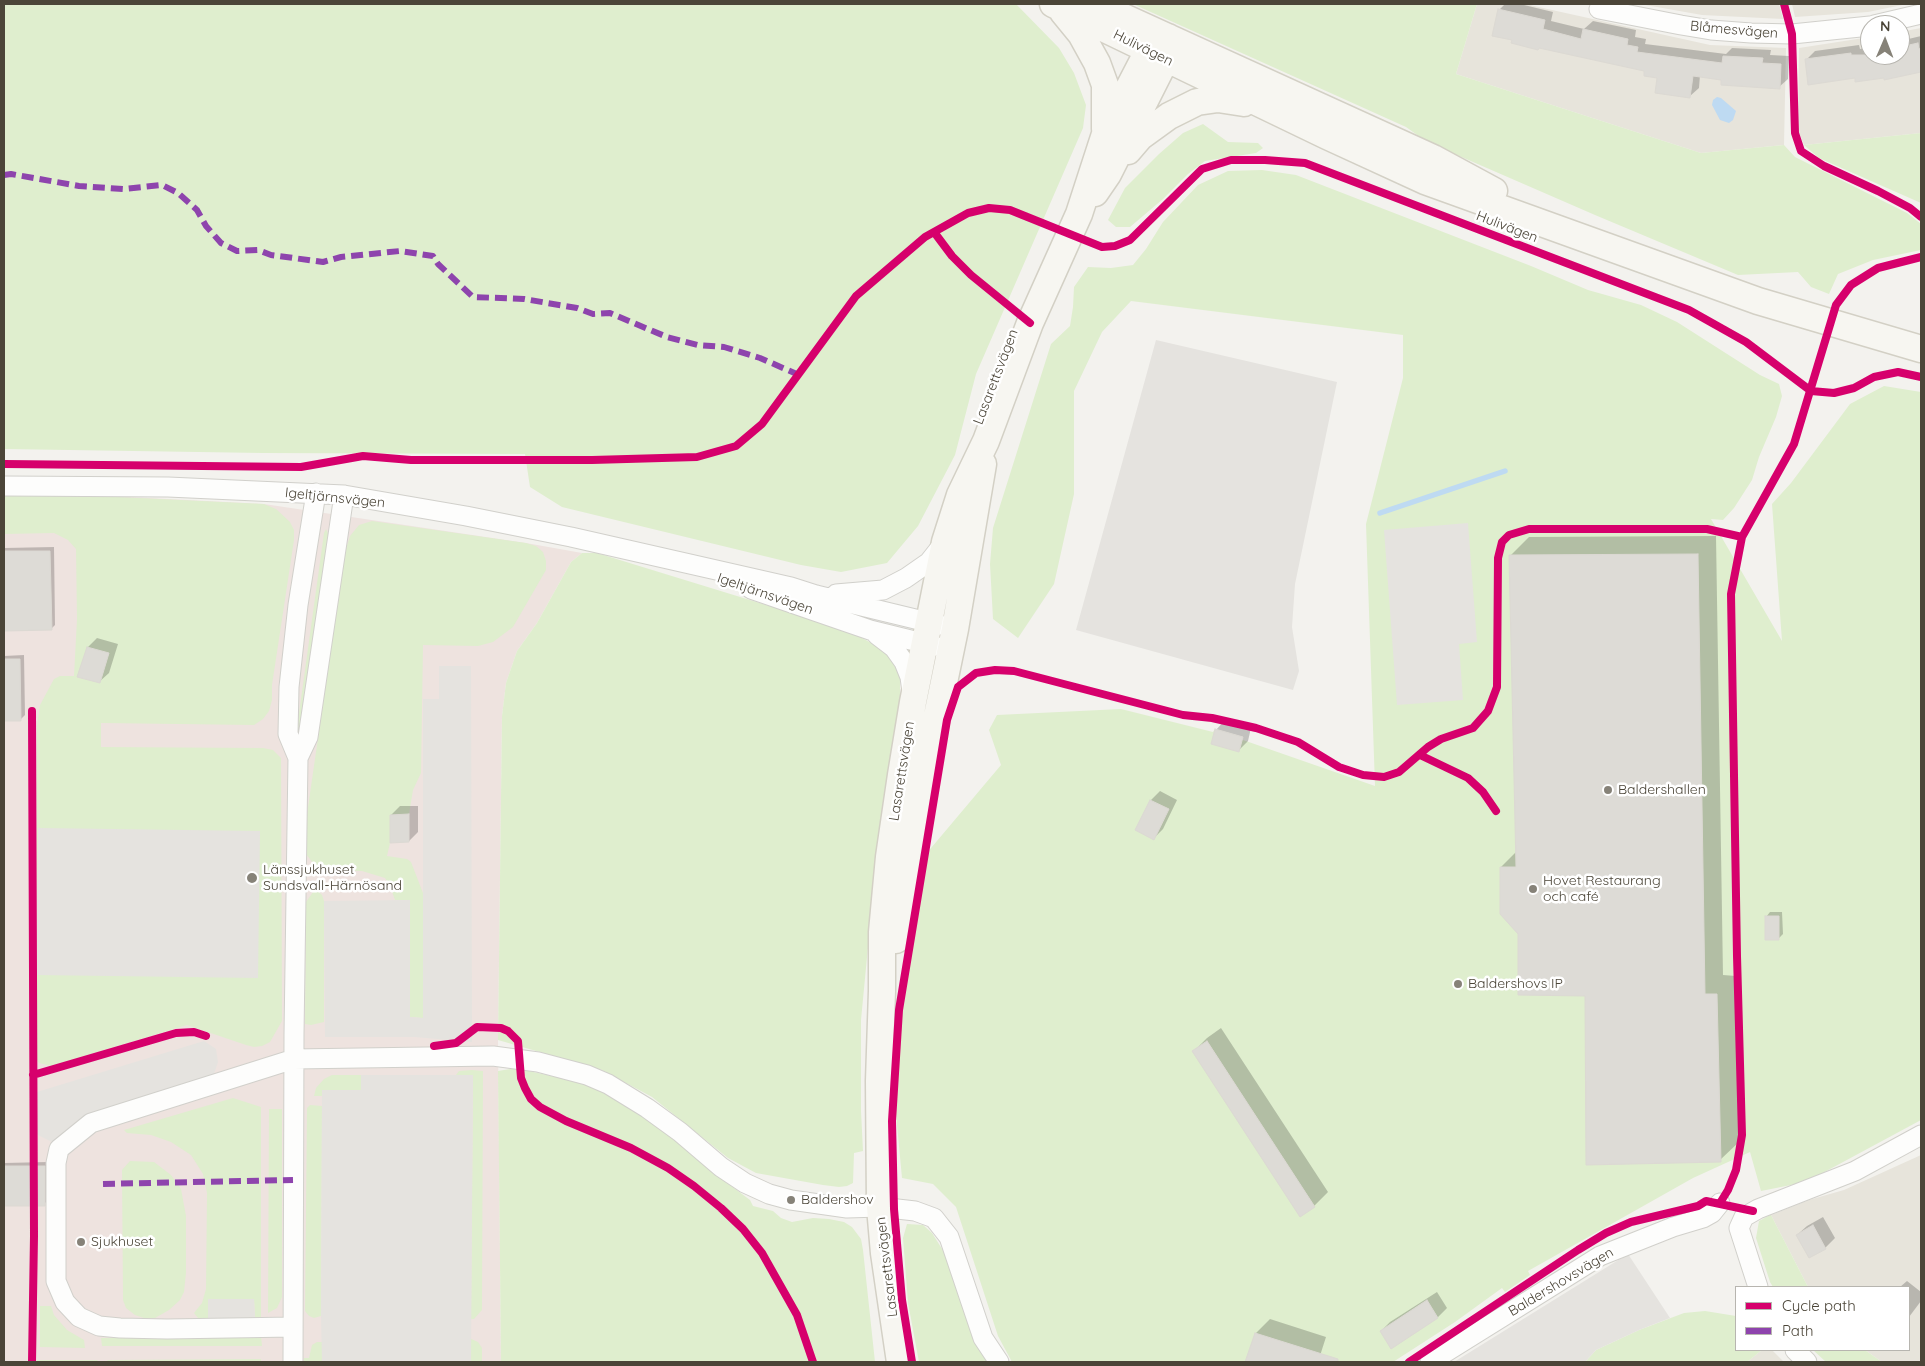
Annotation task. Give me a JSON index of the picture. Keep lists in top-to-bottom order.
{
  "streets": {
    "street": [
      "Blåmesvägen",
      "Hulivägen",
      "Lasarettsvägen",
      "Igeltjärnsvägen",
      "Baldershovsvägen"
    ]
  },
  "crossings": [
    ["Hulivägen", "Lasarettsvägen"],
    ["Lasarettsvägen", "Igeltjärnsvägen"]
  ],
  "places": [
    "Baldershallen",
    "Länssjukhuset Sundsvall-Härnösand",
    "Hovet Restaurang och café",
    "Baldershovs IP",
    "Baldershov",
    "Sjukhuset"
  ],
  "legend": ["Cycle path", "Path"],
  "north": "top"
}
